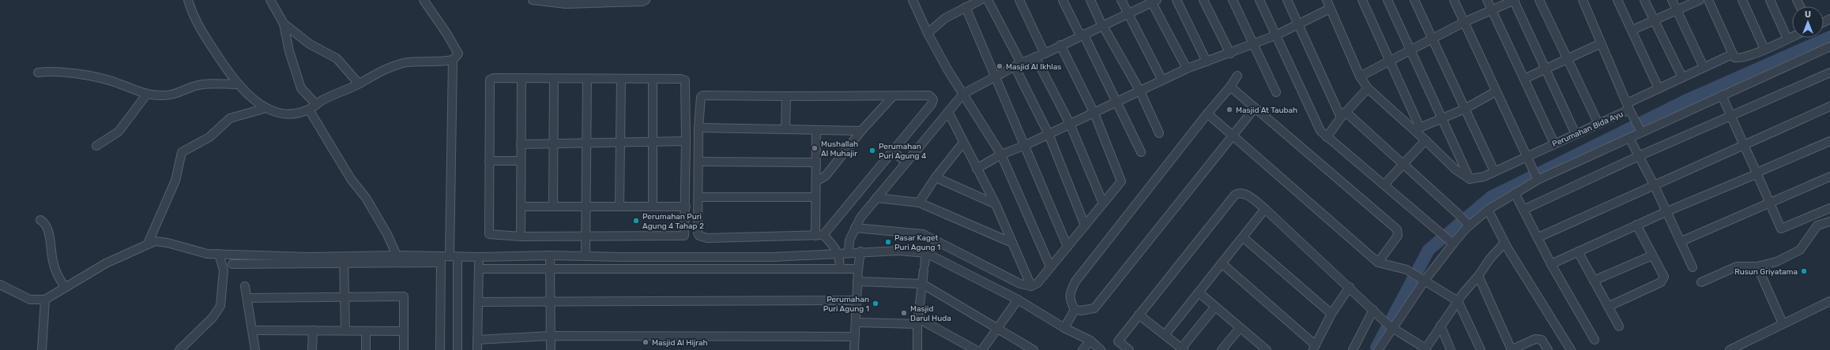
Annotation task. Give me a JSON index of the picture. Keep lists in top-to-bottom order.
{
  "streets": {
    "street": ["Perumahan Bida Ayu"]
  },
  "places": [
    "Masjid Al Ikhlas",
    "Masjid At Taubah",
    "Mushallah Al Muhajir",
    "Perumahan Puri Agung 4",
    "Perumahan Puri Agung 4 Tahap 2",
    "Pasar Kaget Puri Agung 1",
    "Rusun Griyatama",
    "Perumahan Puri Agung 1",
    "Masjid Darul Huda",
    "Masjid Al Hijrah"
  ],
  "north": "top"
}
